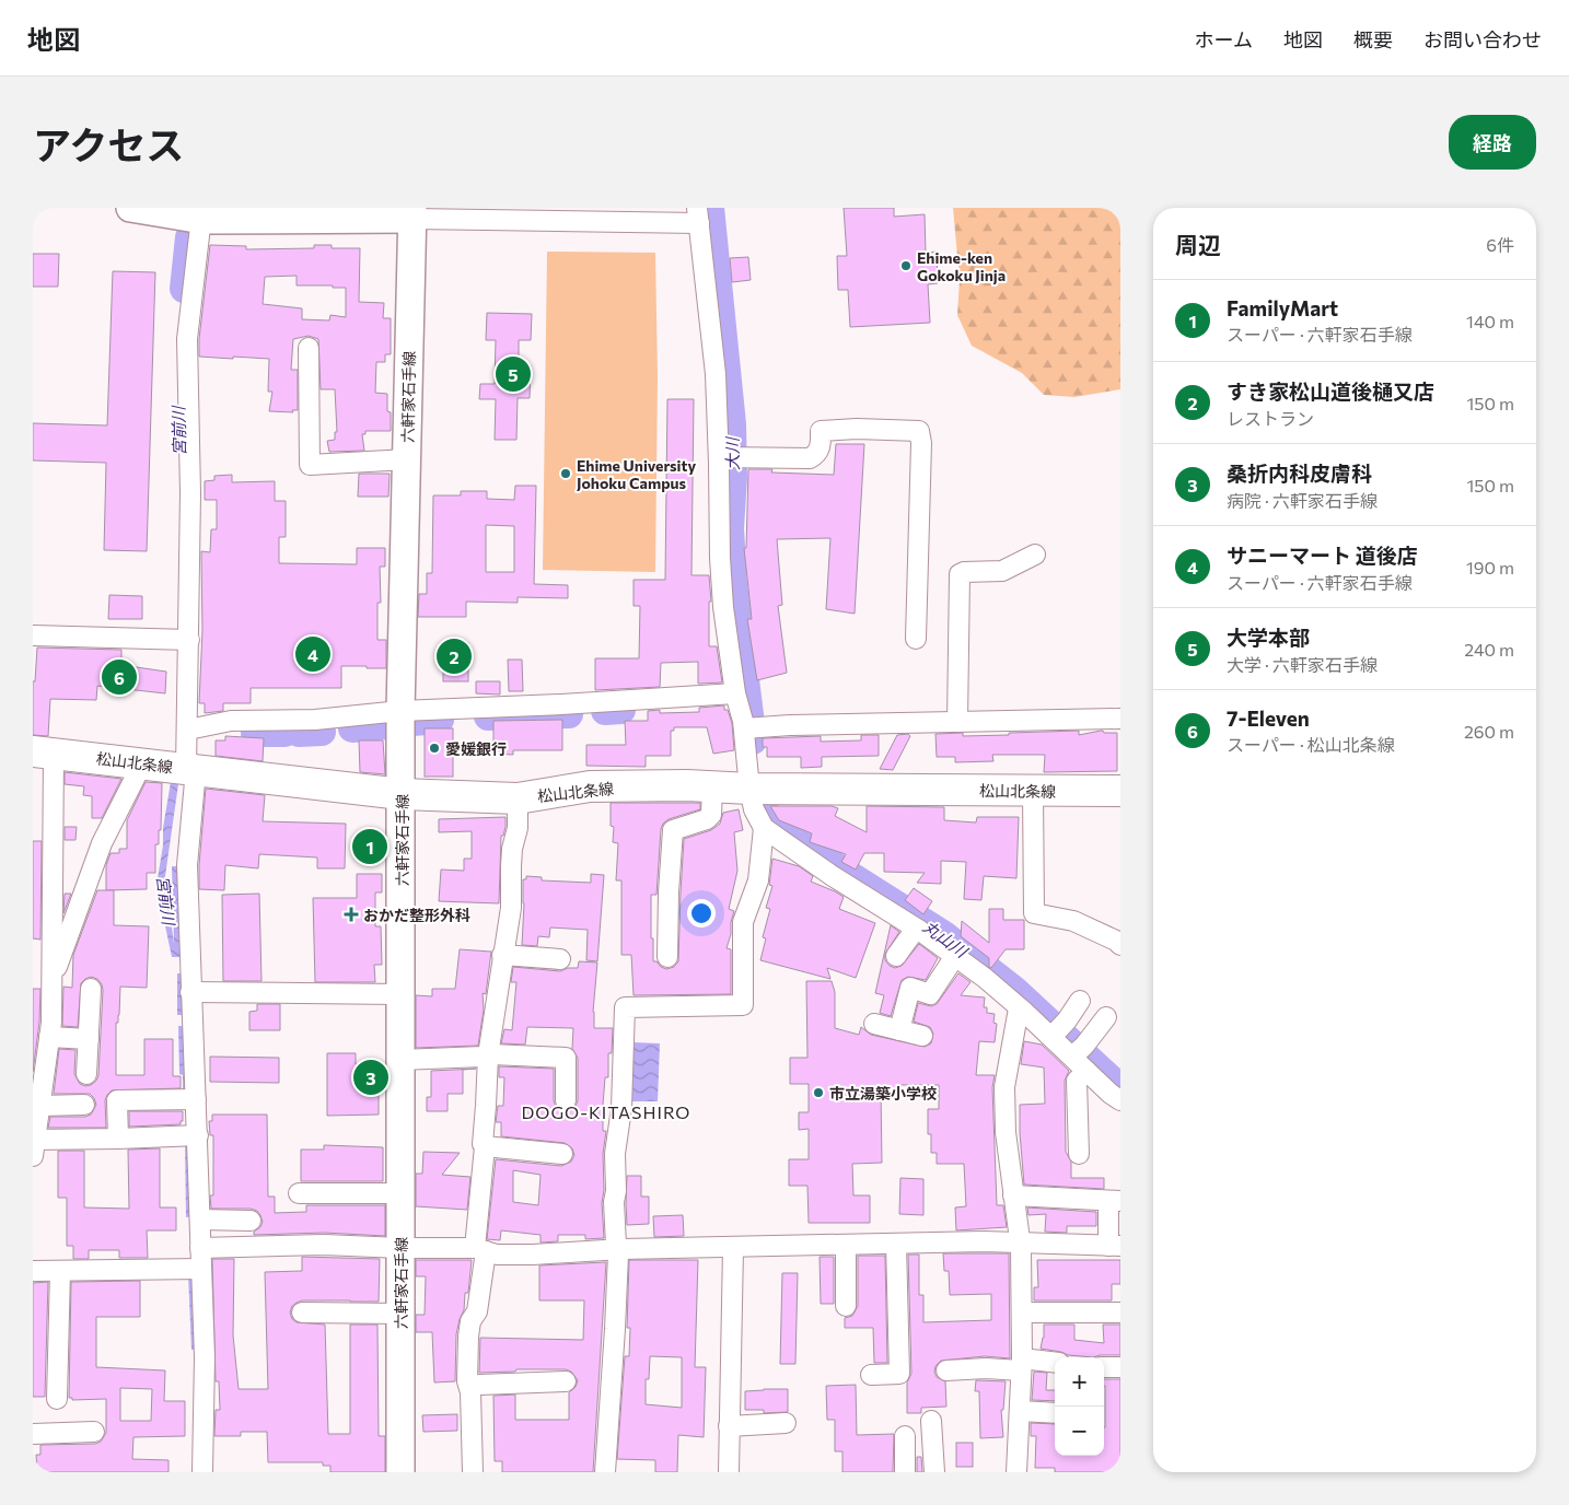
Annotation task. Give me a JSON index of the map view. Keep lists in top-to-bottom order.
{
  "streets": {
    "main road": ["六軒家石手線", "松山北条線"]
  },
  "crossings": [
    ["六軒家石手線", "松山北条線"]
  ],
  "districts": ["DOGO-KITASHIRO"],
  "water": ["宮前川", "大川", "丸山川"],
  "places": {
    "other": [
      "Ehime-ken Gokoku Jinja",
      "Ehime University Johoku Campus",
      "愛媛銀行",
      "市立湯築小学校"
    ],
    "health": ["おかだ整形外科"]
  },
  "page": {
    "header": "地図",
    "nav": [
      "ホーム",
      "地図",
      "概要",
      "お問い合わせ"
    ],
    "title": "アクセス",
    "buttons": "経路",
    "heading": ["周辺", "6件"],
    "list": [
      {
        "mark": "1",
        "name": "FamilyMart",
        "note": "スーパー · 六軒家石手線",
        "value": "140 m"
      },
      {
        "mark": "2",
        "name": "すき家松山道後樋又店",
        "note": "レストラン",
        "value": "150 m"
      },
      {
        "mark": "3",
        "name": "桑折内科皮膚科",
        "note": "病院 · 六軒家石手線",
        "value": "150 m"
      },
      {
        "mark": "4",
        "name": "サニーマート 道後店",
        "note": "スーパー · 六軒家石手線",
        "value": "190 m"
      },
      {
        "mark": "5",
        "name": "大学本部",
        "note": "大学 · 六軒家石手線",
        "value": "240 m"
      },
      {
        "mark": "6",
        "name": "7-Eleven",
        "note": "スーパー · 松山北条線",
        "value": "260 m"
      }
    ],
    "pins": [
      "5",
      "4",
      "2",
      "6",
      "1",
      "3"
    ],
    "map_buttons": ["+", "−"]
  }
}
